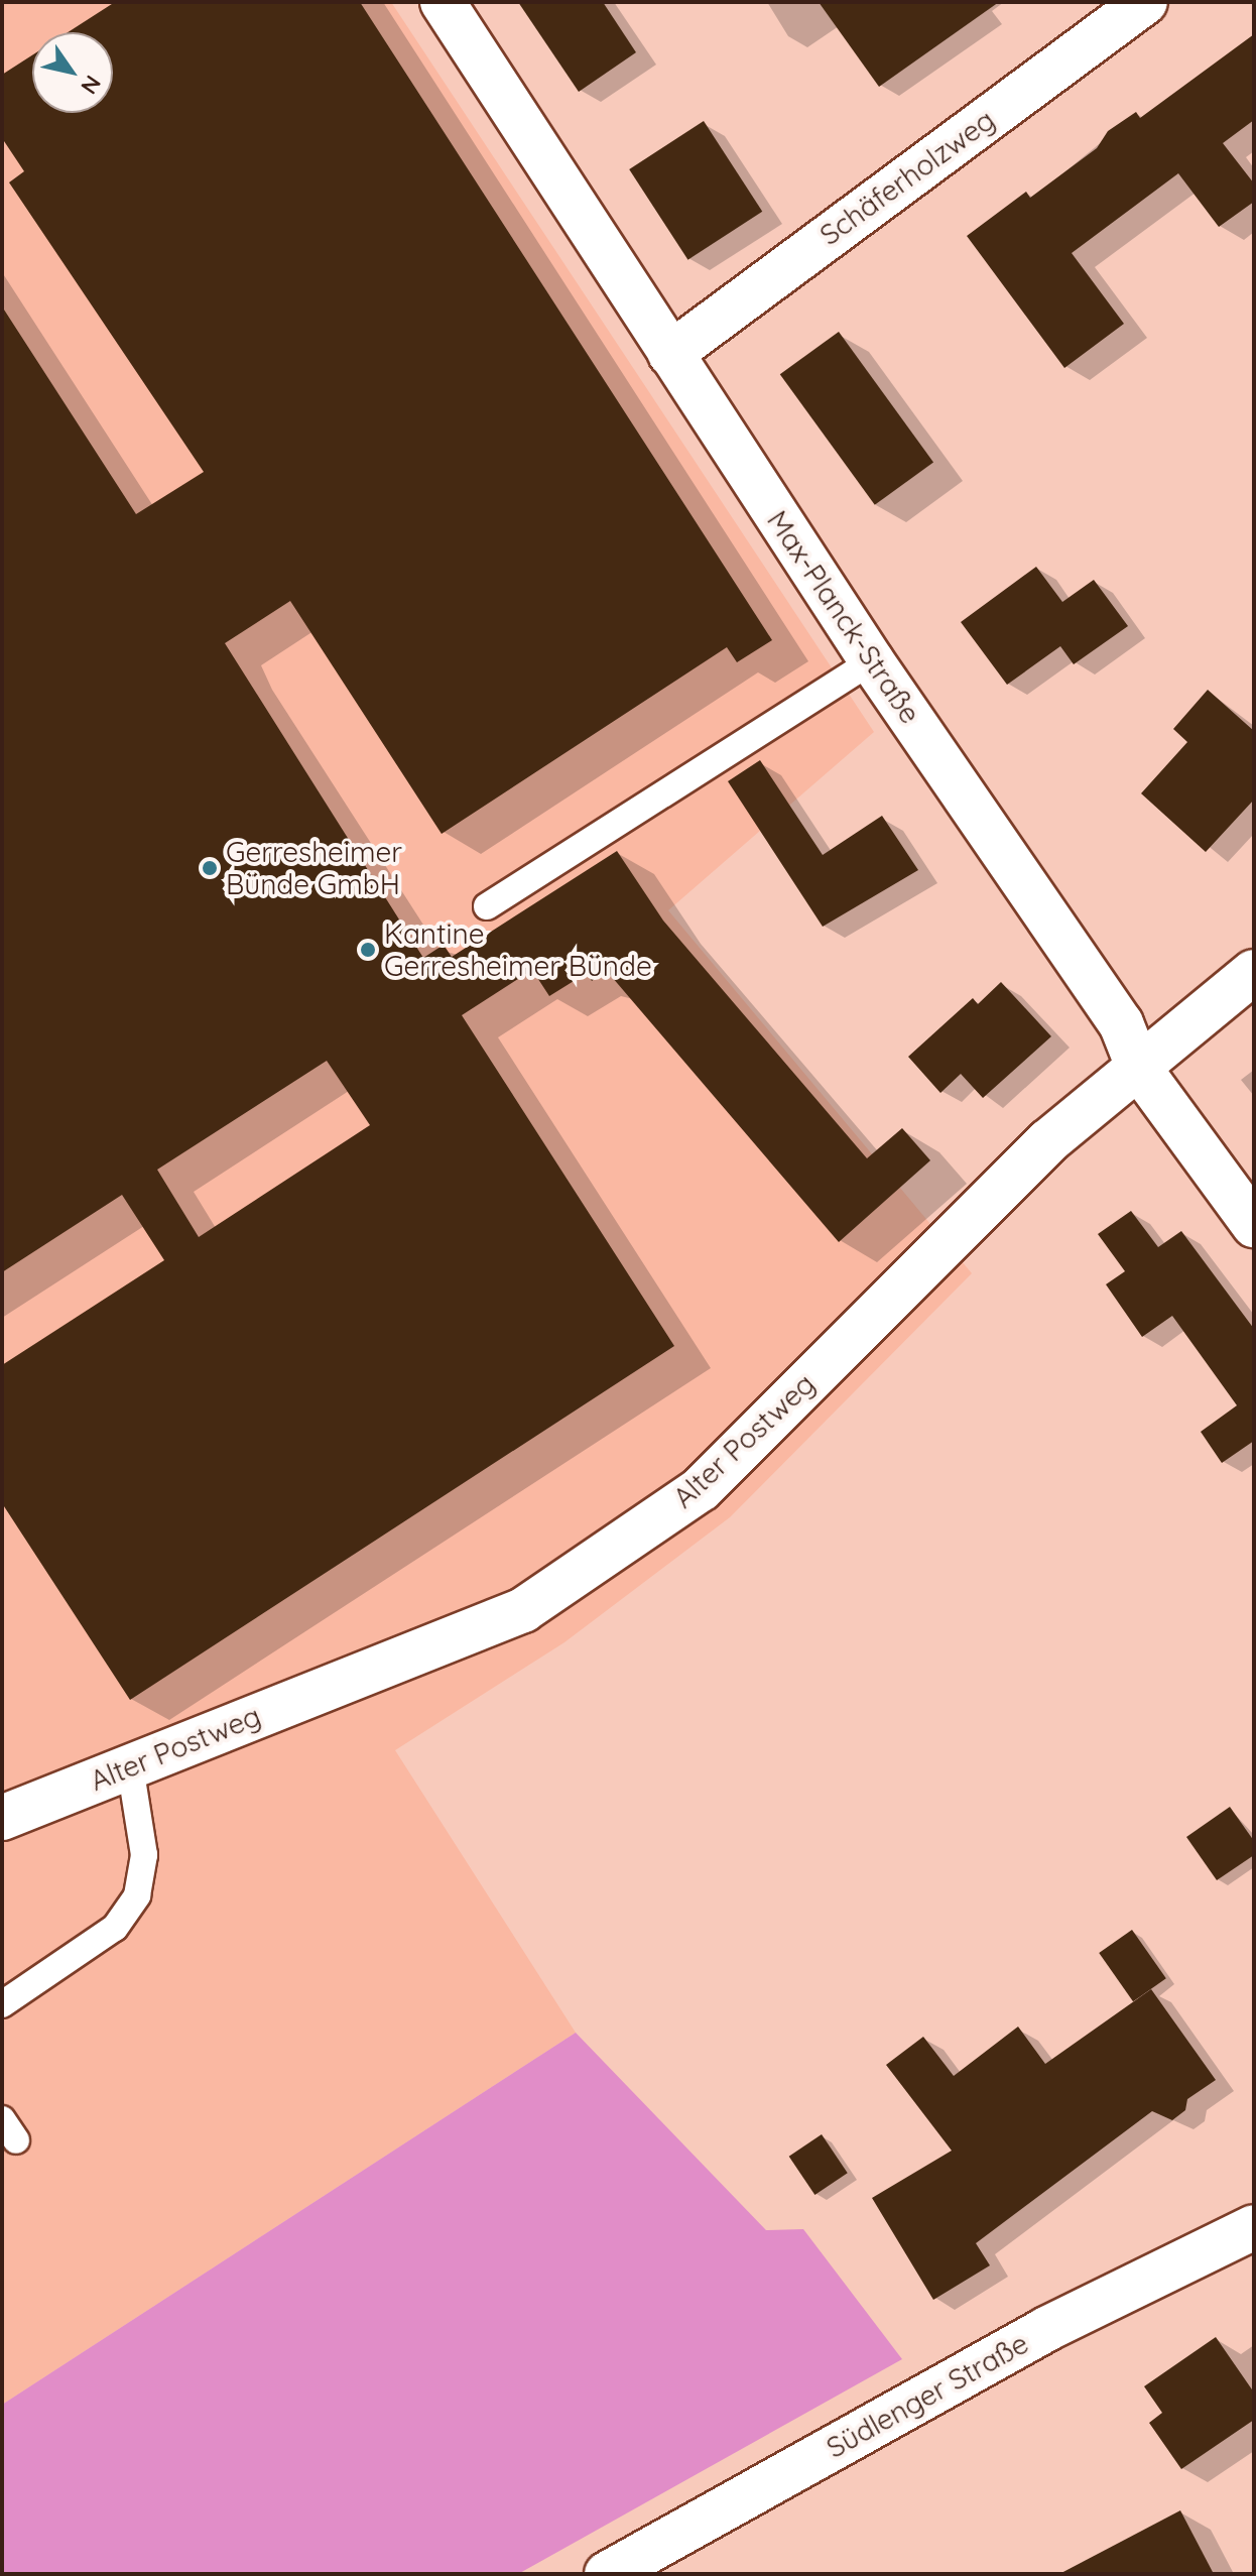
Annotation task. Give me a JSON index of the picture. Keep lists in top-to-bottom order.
{
  "streets": {
    "street": [
      "Schäferholzweg",
      "Max-Planck-Straße",
      "Alter Postweg",
      "Südlenger Straße"
    ]
  },
  "crossings": [
    ["Schäferholzweg", "Max-Planck-Straße"],
    ["Max-Planck-Straße", "Alter Postweg"]
  ],
  "places": ["Gerresheimer Bünde GmbH", "Kantine Gerresheimer Bünde"],
  "north": "bottom right"
}
